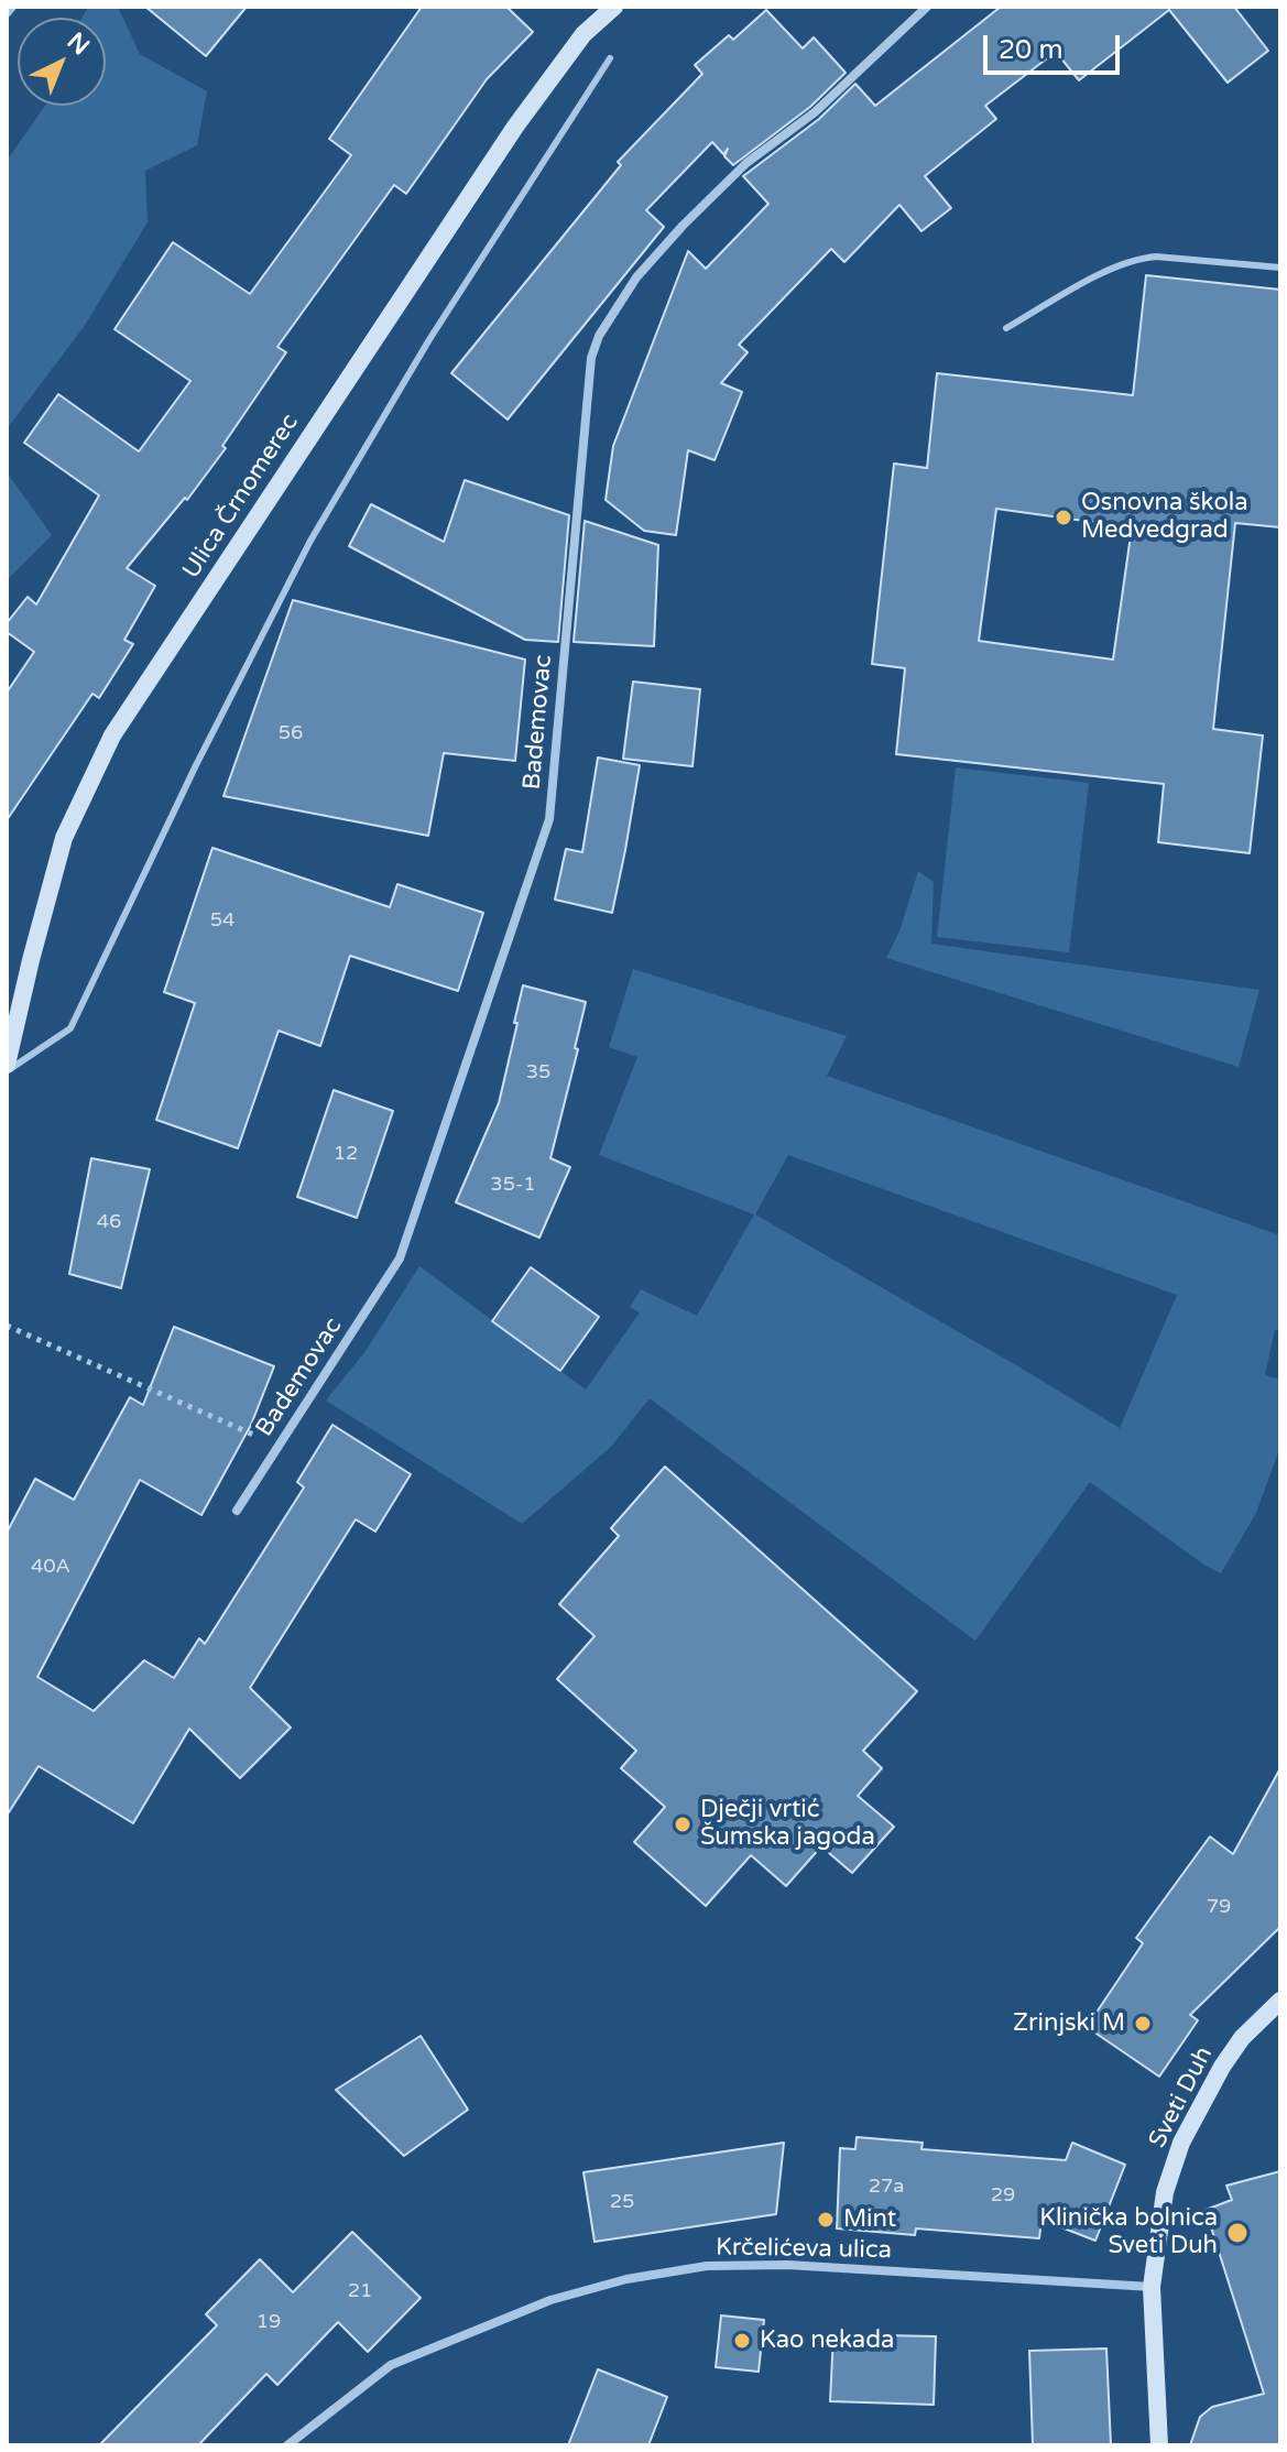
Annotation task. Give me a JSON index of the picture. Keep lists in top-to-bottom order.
{
  "streets": {
    "street": [
      "Ulica Črnomerec",
      "Bademovac",
      "Sveti Duh",
      "Krčelićeva ulica"
    ]
  },
  "crossings": [
    ["Sveti Duh", "Krčelićeva ulica"]
  ],
  "places": [
    "Osnovna škola Medvedgrad",
    "Dječji vrtić Šumska jagoda",
    "Zrinjski M",
    "Mint",
    "Klinička bolnica Sveti Duh",
    "Kao nekada"
  ],
  "house_numbers": [
    "56",
    "54",
    "35",
    "12",
    "35-1",
    "46",
    "40A",
    "79",
    "27a",
    "29",
    "25",
    "21",
    "19"
  ],
  "scale_bar": "20 m",
  "north": "top right"
}
